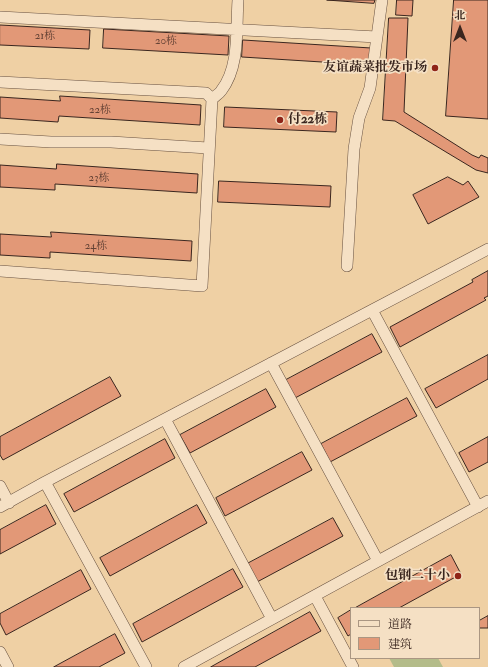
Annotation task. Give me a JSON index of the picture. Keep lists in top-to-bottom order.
{
  "places": ["友谊蔬菜批发市场", "付22栋", "包钢二十小"],
  "house_numbers": [
    "21栋",
    "20栋",
    "22栋",
    "23栋",
    "24栋"
  ],
  "legend": ["道路", "建筑"],
  "north": "top"
}
